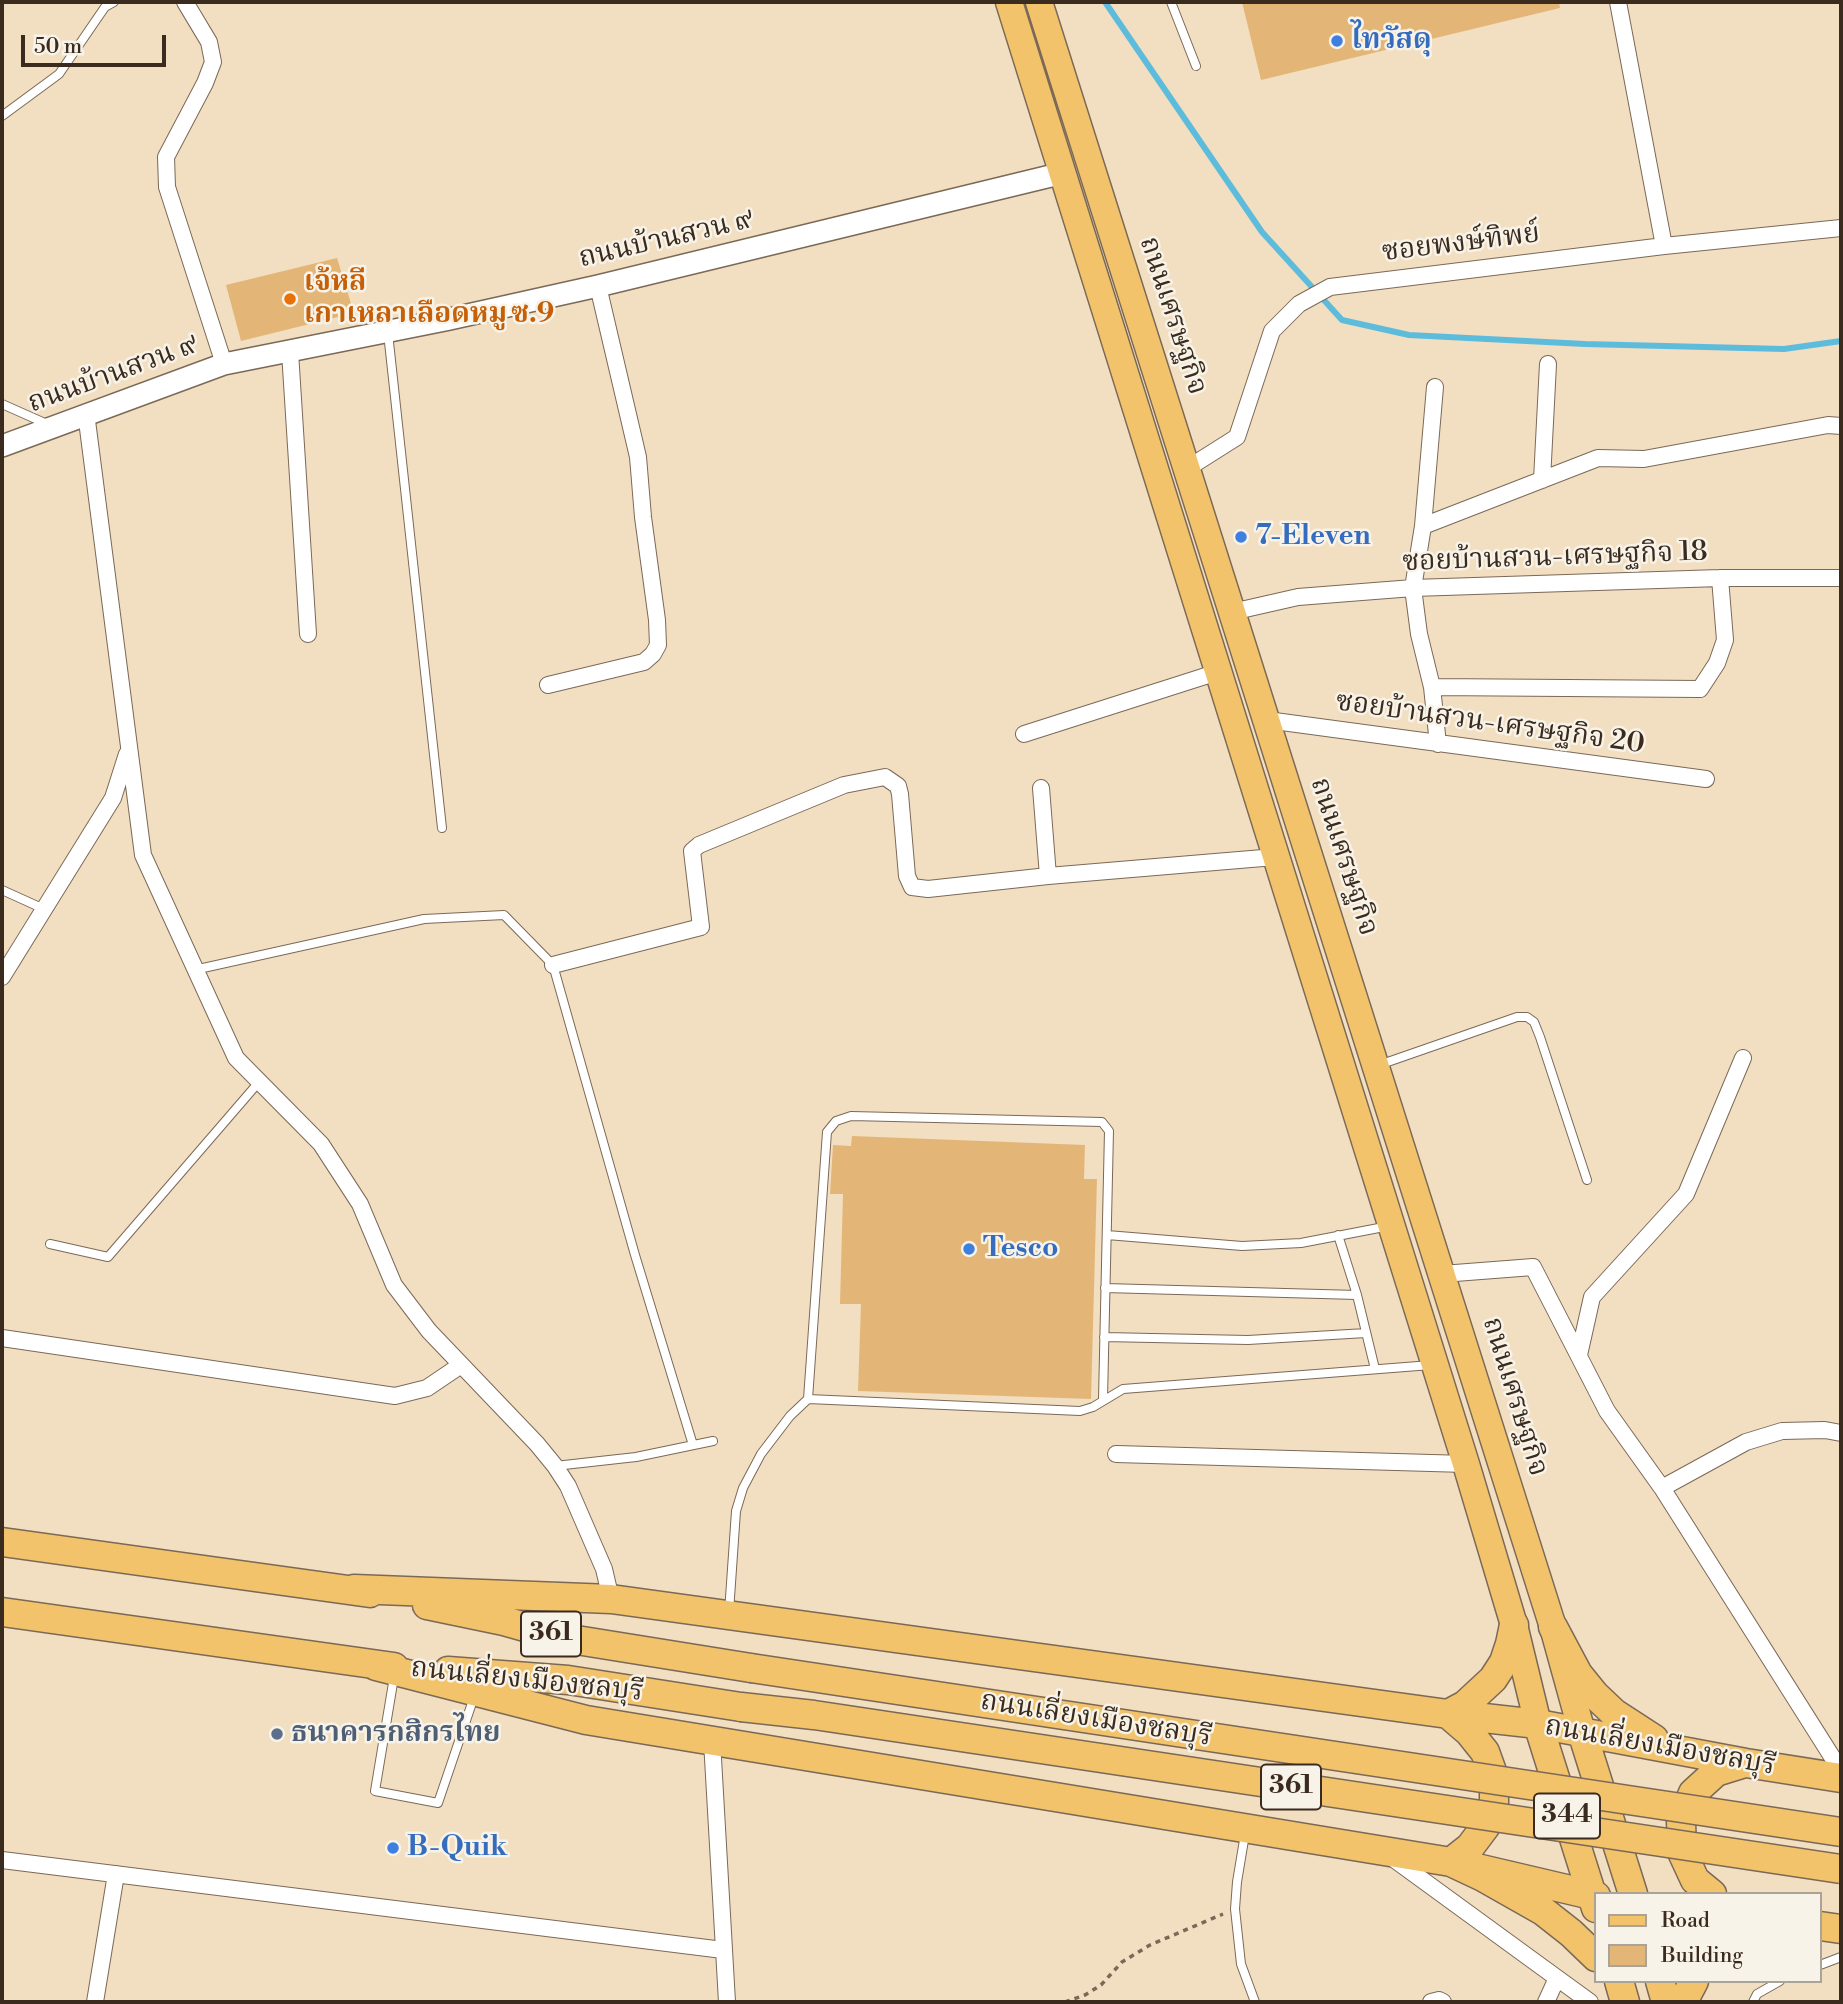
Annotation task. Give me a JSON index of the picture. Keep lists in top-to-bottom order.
{
  "streets": {
    "highway": ["361", "ถนนเลี่ยงเมืองชลบุรี", "344"],
    "main road": ["ถนนเศรษฐกิจ"],
    "street": [
      "ถนนบ้านสวน ๙",
      "ซอยพงษ์ทิพย์",
      "ซอยบ้านสวน-เศรษฐกิจ 18",
      "ซอยบ้านสวน-เศรษฐกิจ 20"
    ]
  },
  "crossings": [
    ["ซอยพงษ์ทิพย์", "ถนนเศรษฐกิจ"],
    ["ถนนเศรษฐกิจ", "ซอยบ้านสวน-เศรษฐกิจ 18"],
    ["ถนนเศรษฐกิจ", "ซอยบ้านสวน-เศรษฐกิจ 20"],
    ["ถนนเศรษฐกิจ", "ถนนเลี่ยงเมืองชลบุรี"],
    ["ถนนเศรษฐกิจ", "344"],
    ["ถนนเลี่ยงเมืองชลบุรี", "344"]
  ],
  "places": [
    "ไทวัสดุ",
    "เจ้หลี เกาเหลาเลือดหมู ซ.9",
    "7-Eleven",
    "Tesco",
    "ธนาคารกสิกรไทย",
    "B-Quik"
  ],
  "legend": ["Road", "Building"],
  "scale_bar": "50 m"
}
